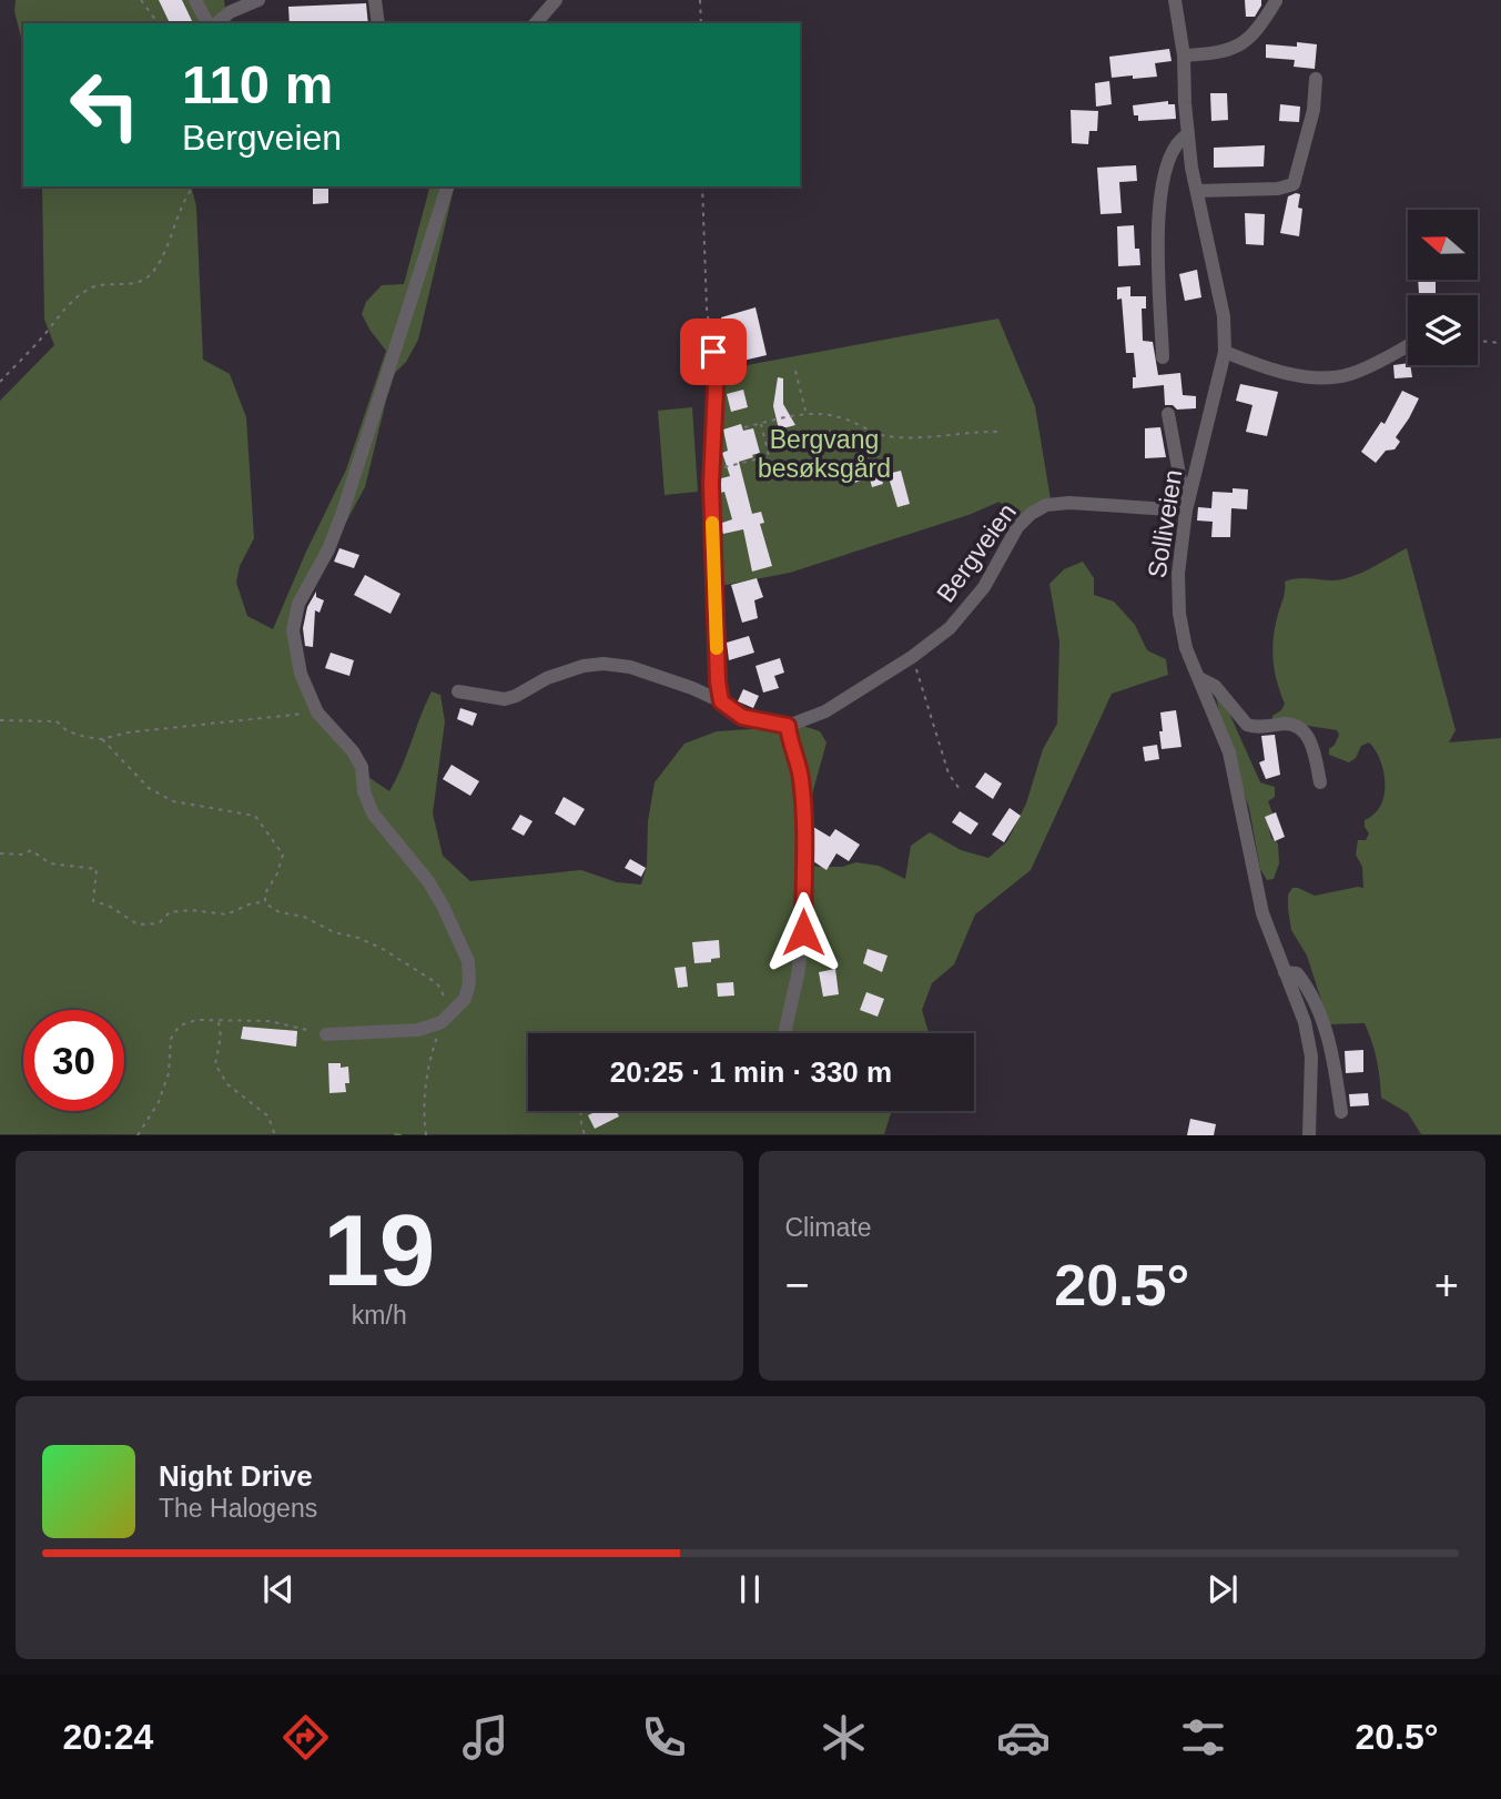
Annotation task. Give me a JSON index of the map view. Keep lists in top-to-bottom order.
{
  "streets": {
    "street": ["Solliveien", "Bergveien"]
  },
  "crossings": [
    ["Solliveien", "Bergveien"]
  ],
  "parks": ["Bergvang besøksgård"],
  "north": "left",
  "page": {
    "turn": ["110 m", "Bergveien"],
    "limit": "30",
    "trip": "20:25 · 1 min · 330 m",
    "tile": [
      ["19", "km/h"],
      "Climate"
    ],
    "heat": ["−", "20.5°", "+"],
    "song": ["Night Drive", "The Halogens"],
    "tabs": ["20:24", "20.5°"]
  }
}
